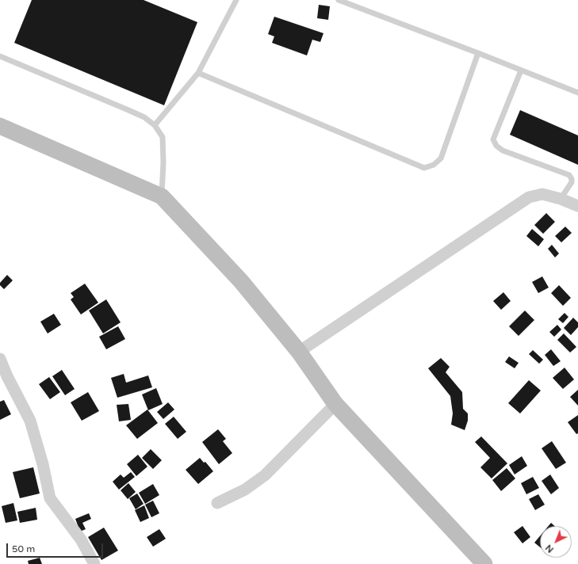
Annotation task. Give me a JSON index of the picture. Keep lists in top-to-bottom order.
{
  "scale_bar": "50 m",
  "north": "bottom left"
}
